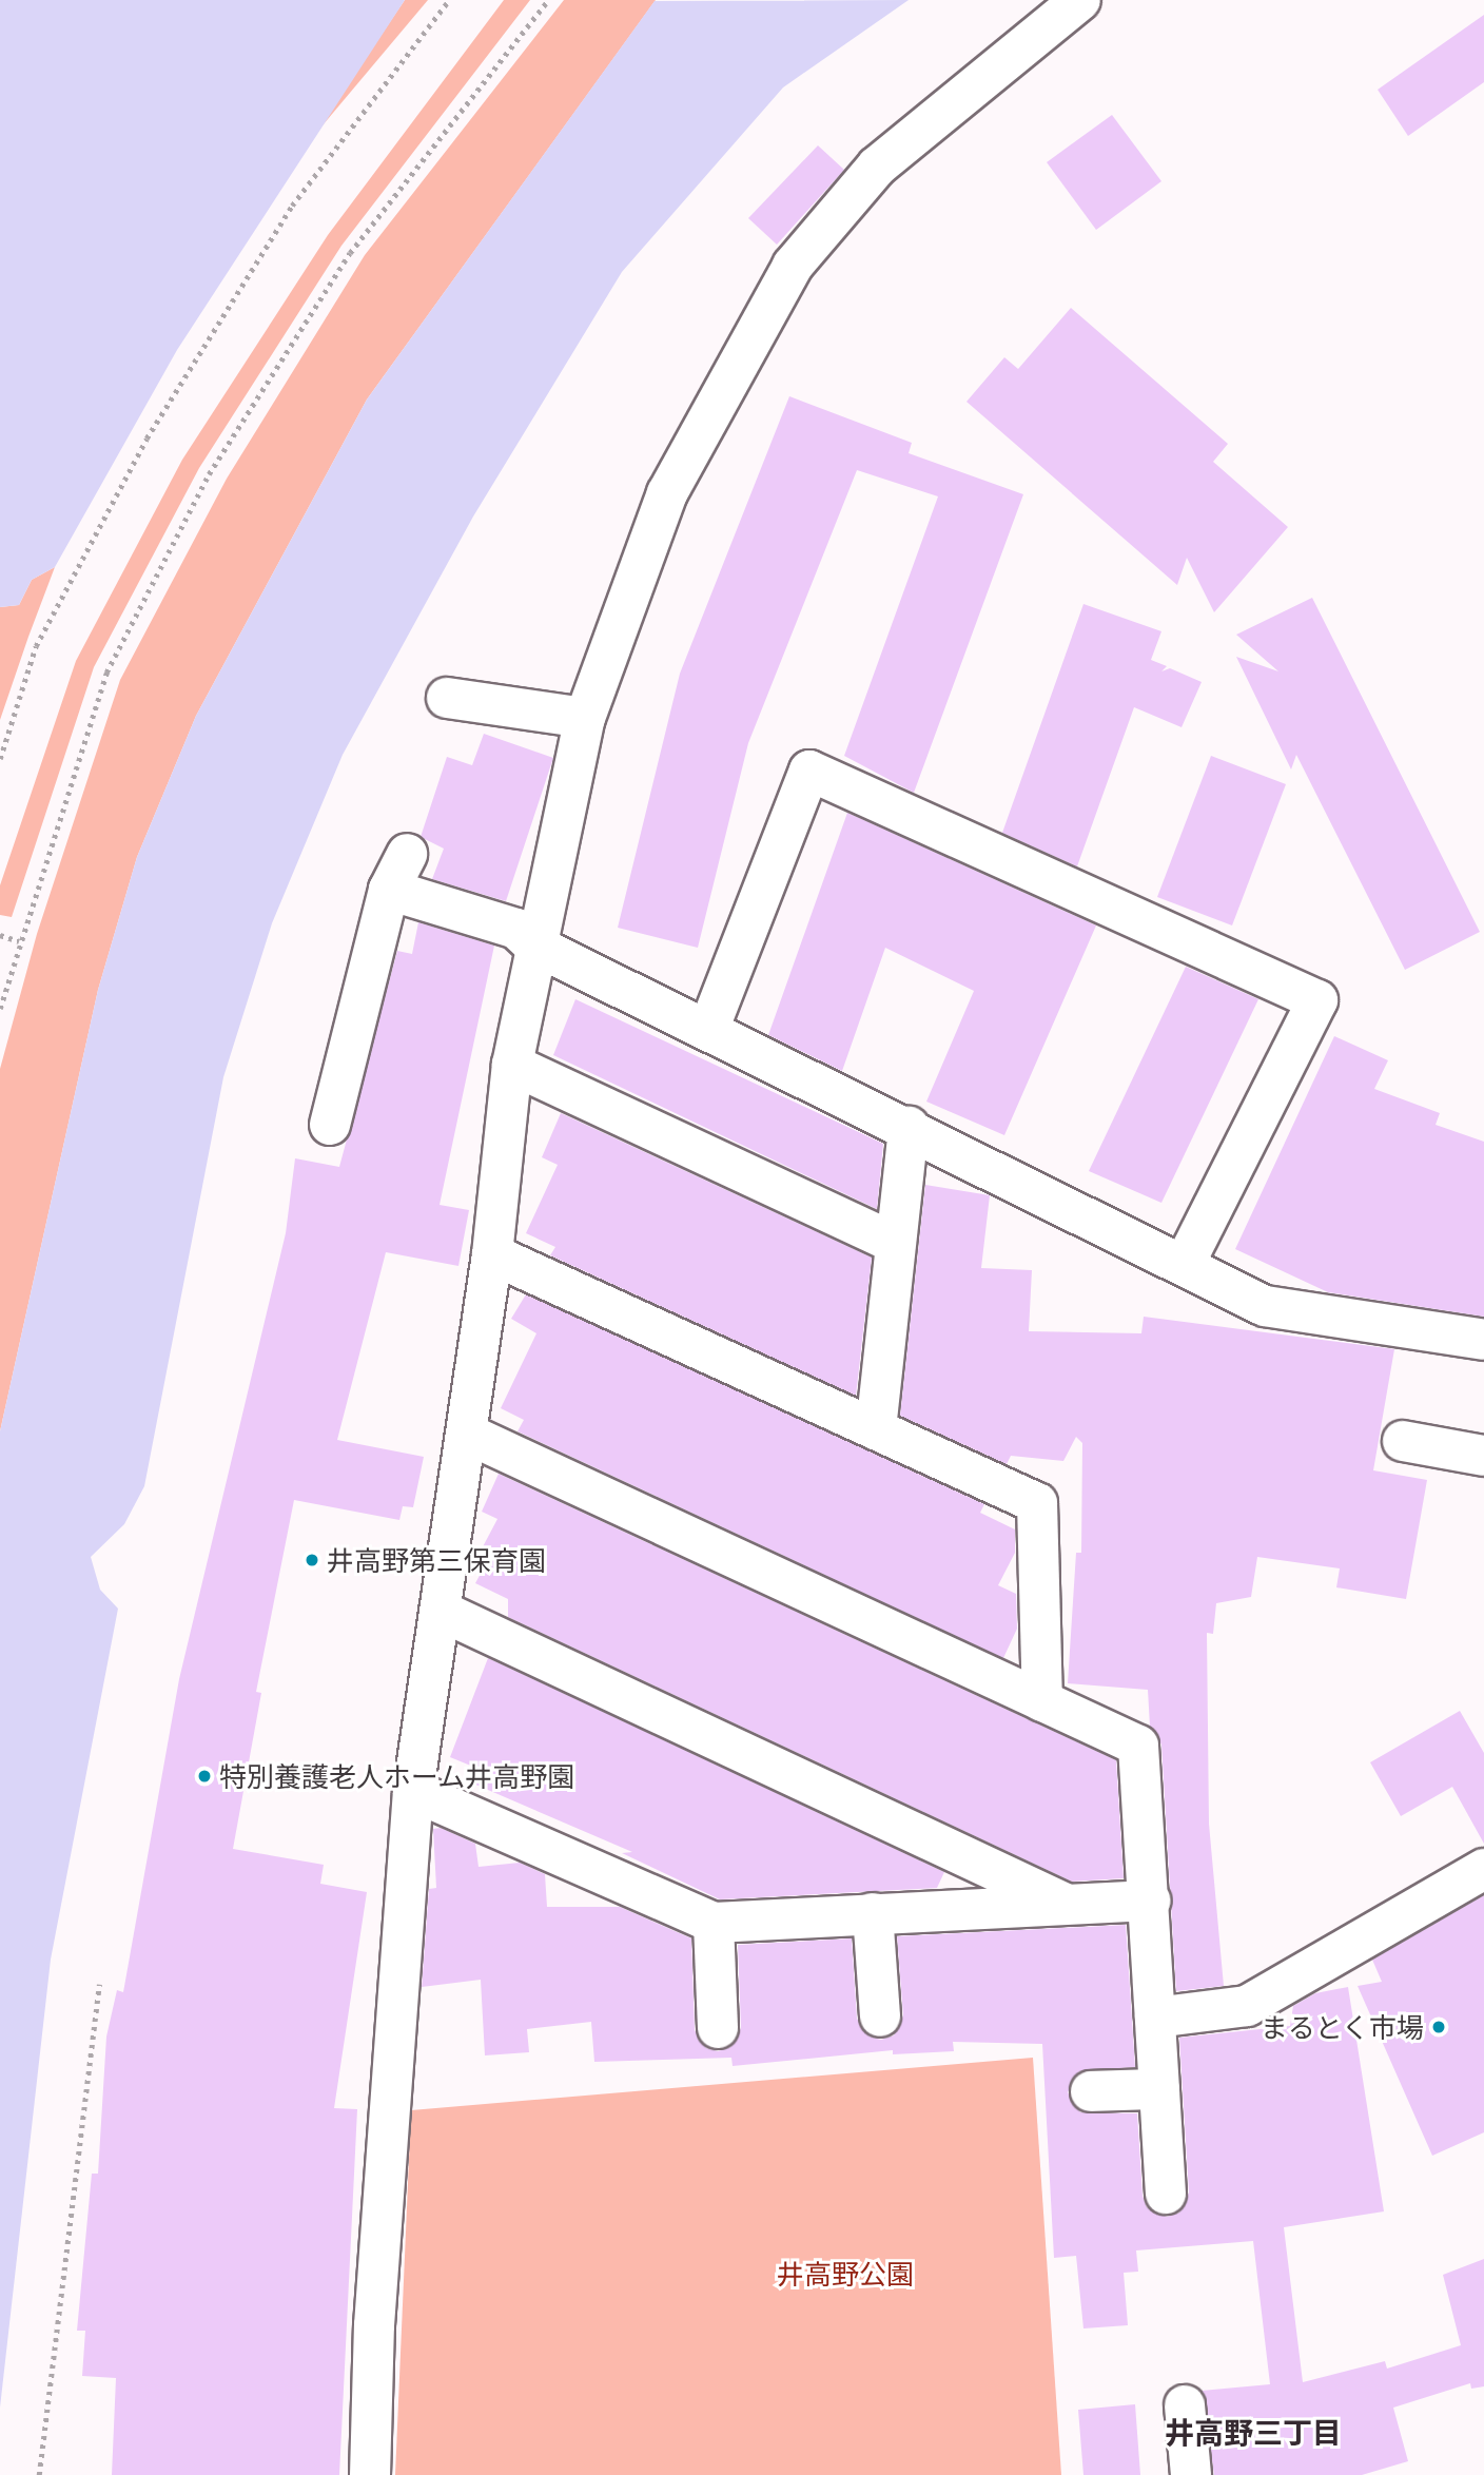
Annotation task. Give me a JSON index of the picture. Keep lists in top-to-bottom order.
{
  "districts": ["井高野三丁目"],
  "parks": ["井高野公園"],
  "places": ["井高野第三保育園", "特別養護老人ホーム井高野園", "まるとく市場"]
}
